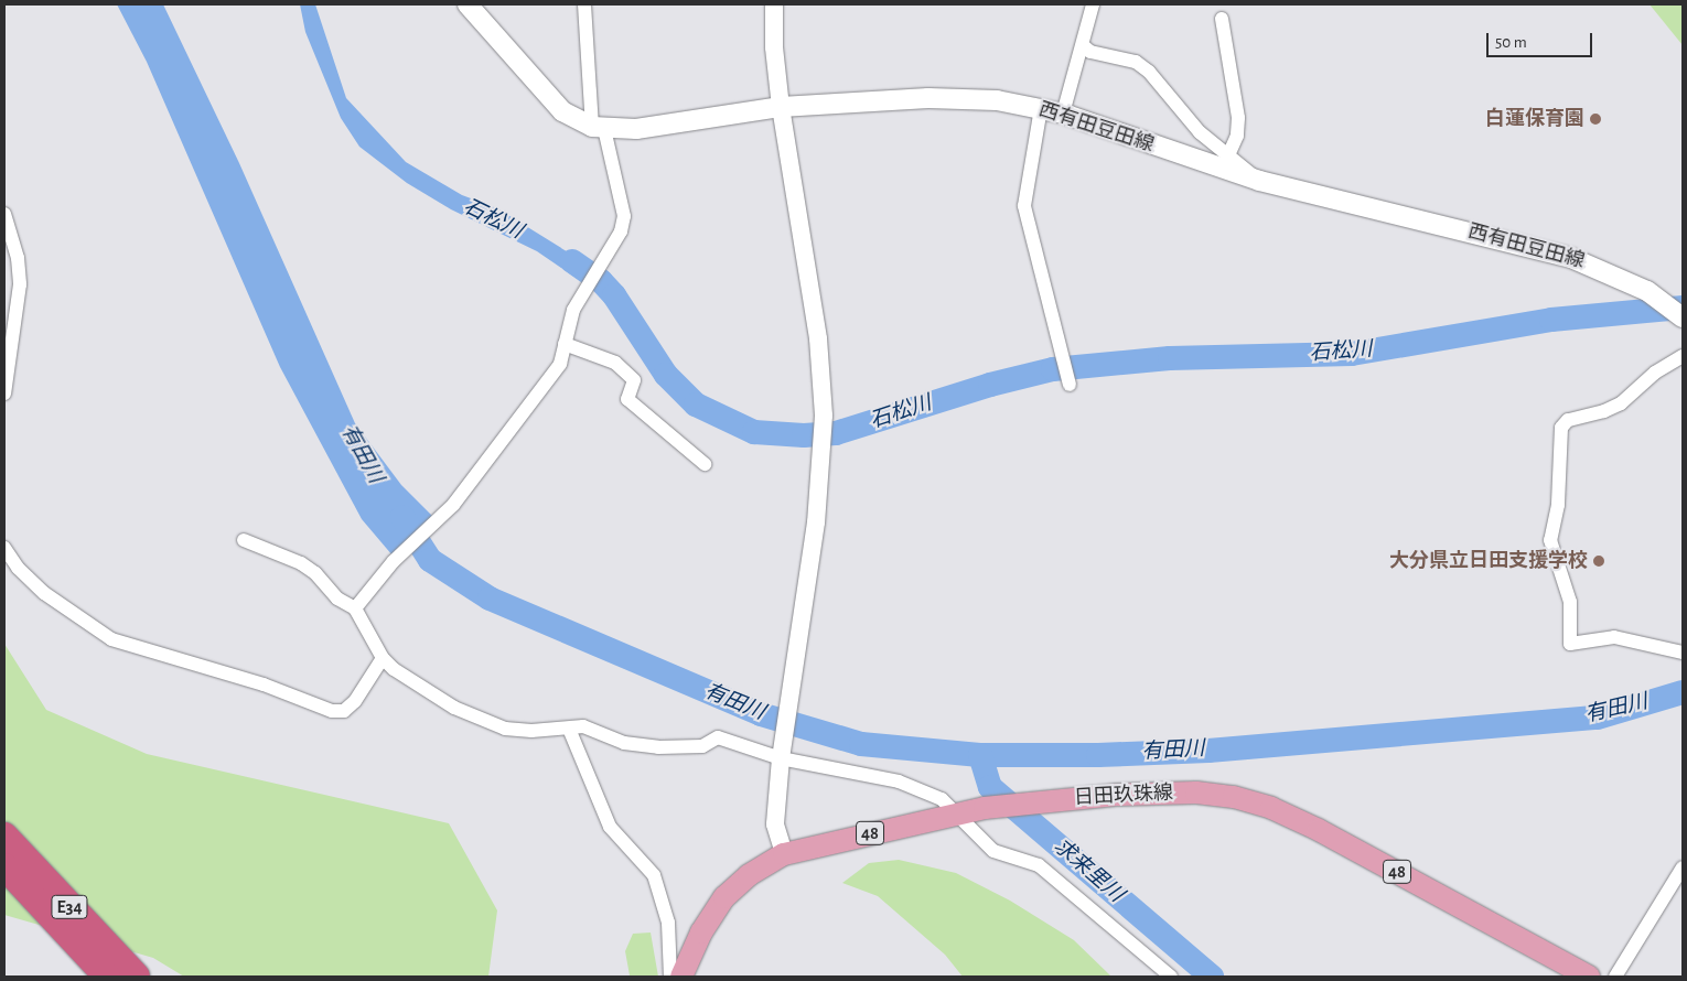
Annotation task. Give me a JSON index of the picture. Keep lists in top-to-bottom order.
{
  "streets": {
    "highway": ["E34"],
    "main road": ["西有田豆田線", "日田玖珠線", "48"]
  },
  "water": ["石松川", "有田川", "求来里川"],
  "places": ["白蓮保育園", "大分県立日田支援学校"],
  "scale_bar": "50 m"
}
